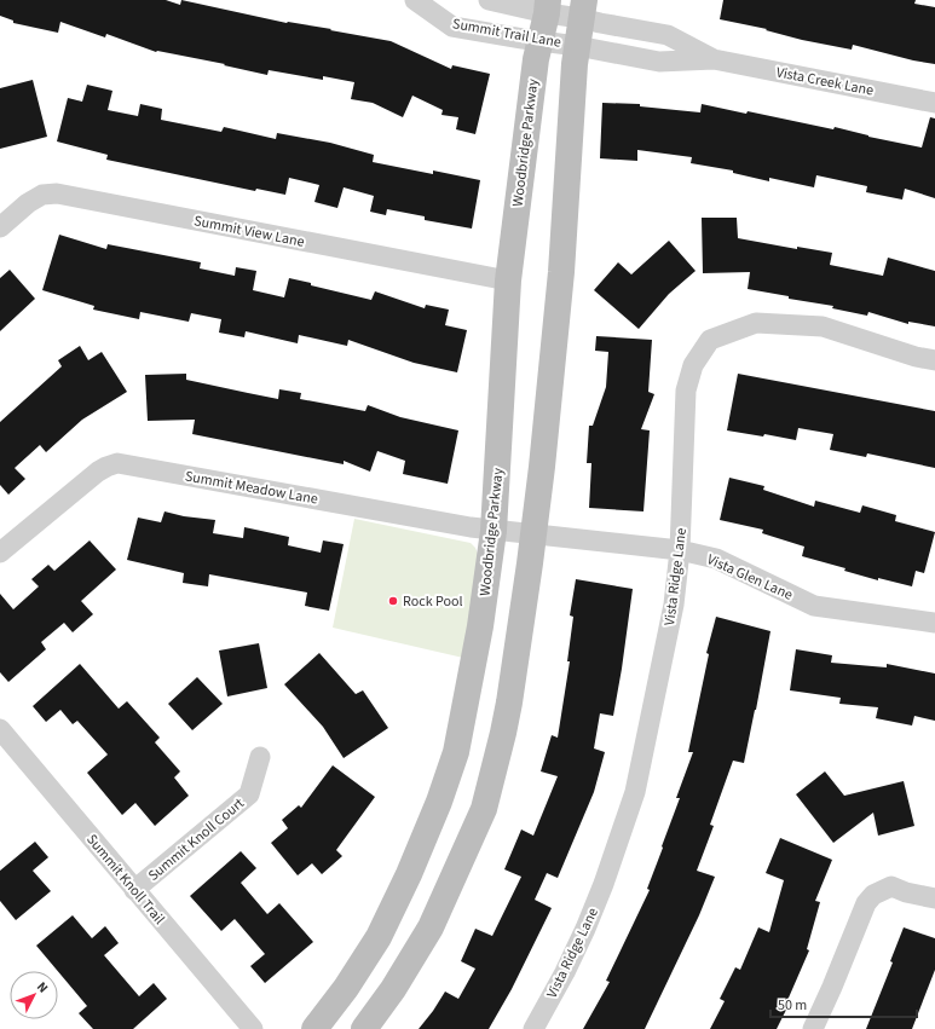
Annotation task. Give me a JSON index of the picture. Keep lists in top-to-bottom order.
{
  "streets": {
    "main road": ["Woodbridge Parkway"],
    "street": [
      "Summit Trail Lane",
      "Vista Creek Lane",
      "Summit View Lane",
      "Summit Meadow Lane",
      "Vista Ridge Lane",
      "Vista Glen Lane",
      "Summit Knoll Court",
      "Summit Knoll Trail"
    ]
  },
  "crossings": [
    ["Summit Trail Lane", "Vista Creek Lane"],
    ["Summit Trail Lane", "Woodbridge Parkway"],
    ["Woodbridge Parkway", "Summit View Lane"],
    ["Woodbridge Parkway", "Summit Meadow Lane"],
    ["Summit Meadow Lane", "Vista Glen Lane"],
    ["Vista Ridge Lane", "Vista Glen Lane"],
    ["Summit Knoll Court", "Summit Knoll Trail"]
  ],
  "places": ["Rock Pool"],
  "scale_bar": "50 m",
  "north": "top right"
}
